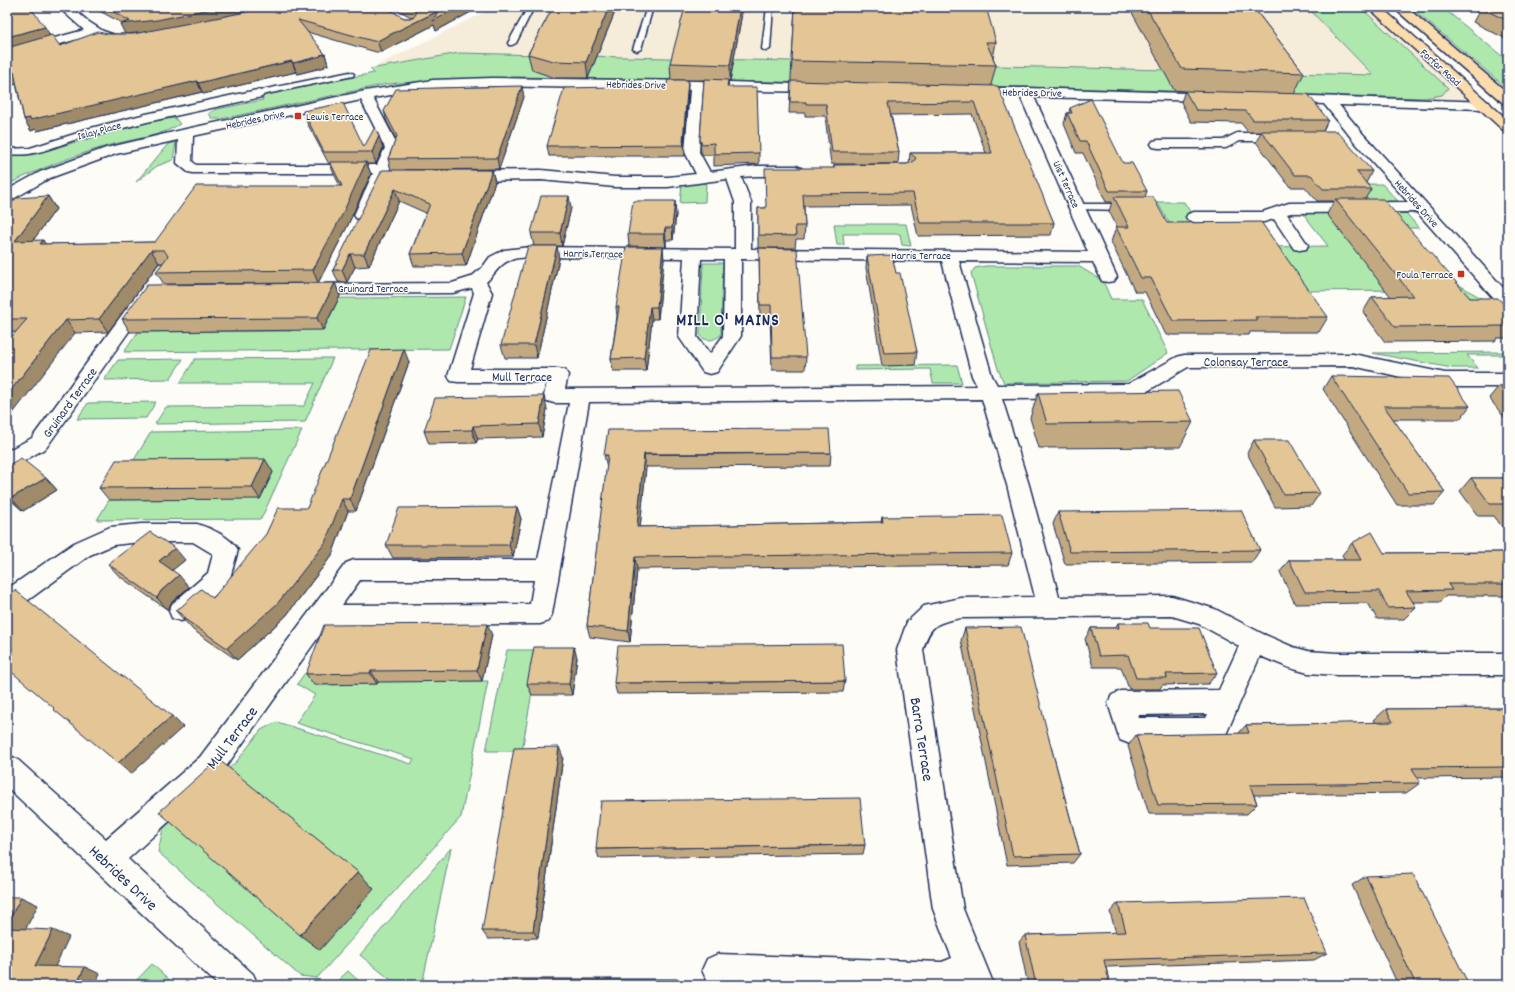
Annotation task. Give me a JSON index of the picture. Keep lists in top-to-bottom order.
{
  "streets": {
    "highway": ["Forfar Road"],
    "street": [
      "Hebrides Drive",
      "Islay Place",
      "Uist Terrace",
      "Harris Terrace",
      "Gruinard Terrace",
      "Colonsay Terrace",
      "Mull Terrace",
      "Barra Terrace"
    ]
  },
  "crossings": [
    ["Hebrides Drive", "Uist Terrace"],
    ["Hebrides Drive", "Mull Terrace"],
    ["Uist Terrace", "Harris Terrace"],
    ["Harris Terrace", "Gruinard Terrace"],
    ["Harris Terrace", "Mull Terrace"],
    ["Gruinard Terrace", "Mull Terrace"],
    ["Colonsay Terrace", "Mull Terrace"]
  ],
  "districts": ["MILL O' MAINS"],
  "places": {
    "transit": ["Lewis Terrace", "Foula Terrace"]
  }
}
